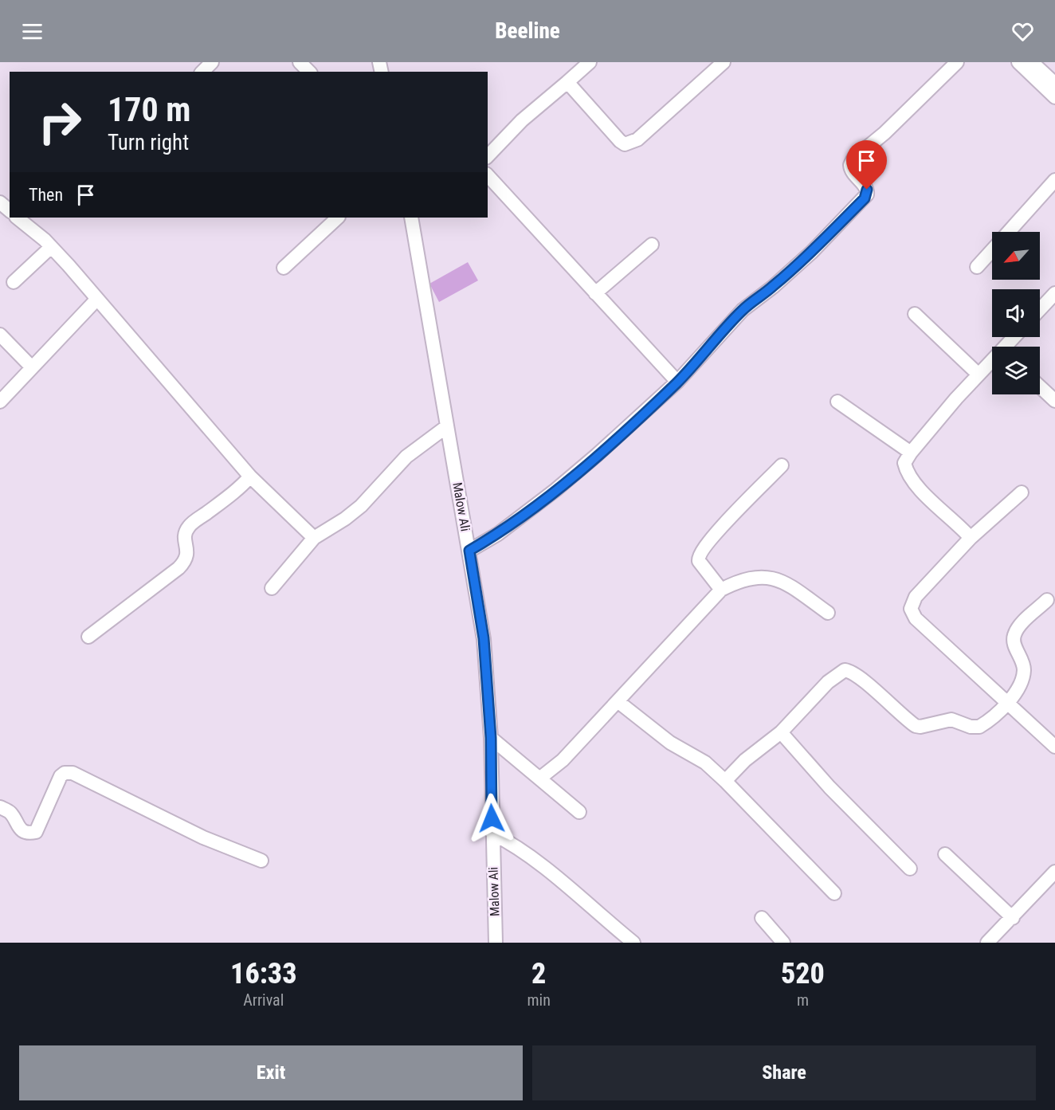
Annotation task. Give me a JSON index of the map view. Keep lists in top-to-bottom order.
{
  "streets": {
    "street": ["Malow Ali"]
  },
  "north": "bottom left",
  "page": {
    "header": "Beeline",
    "turn": ["170 m", "Turn right"],
    "then": "Then",
    "eta": [
      "16:33",
      "Arrival",
      "2",
      "min",
      "520",
      "m"
    ],
    "buttons": ["Exit", "Share"]
  }
}
